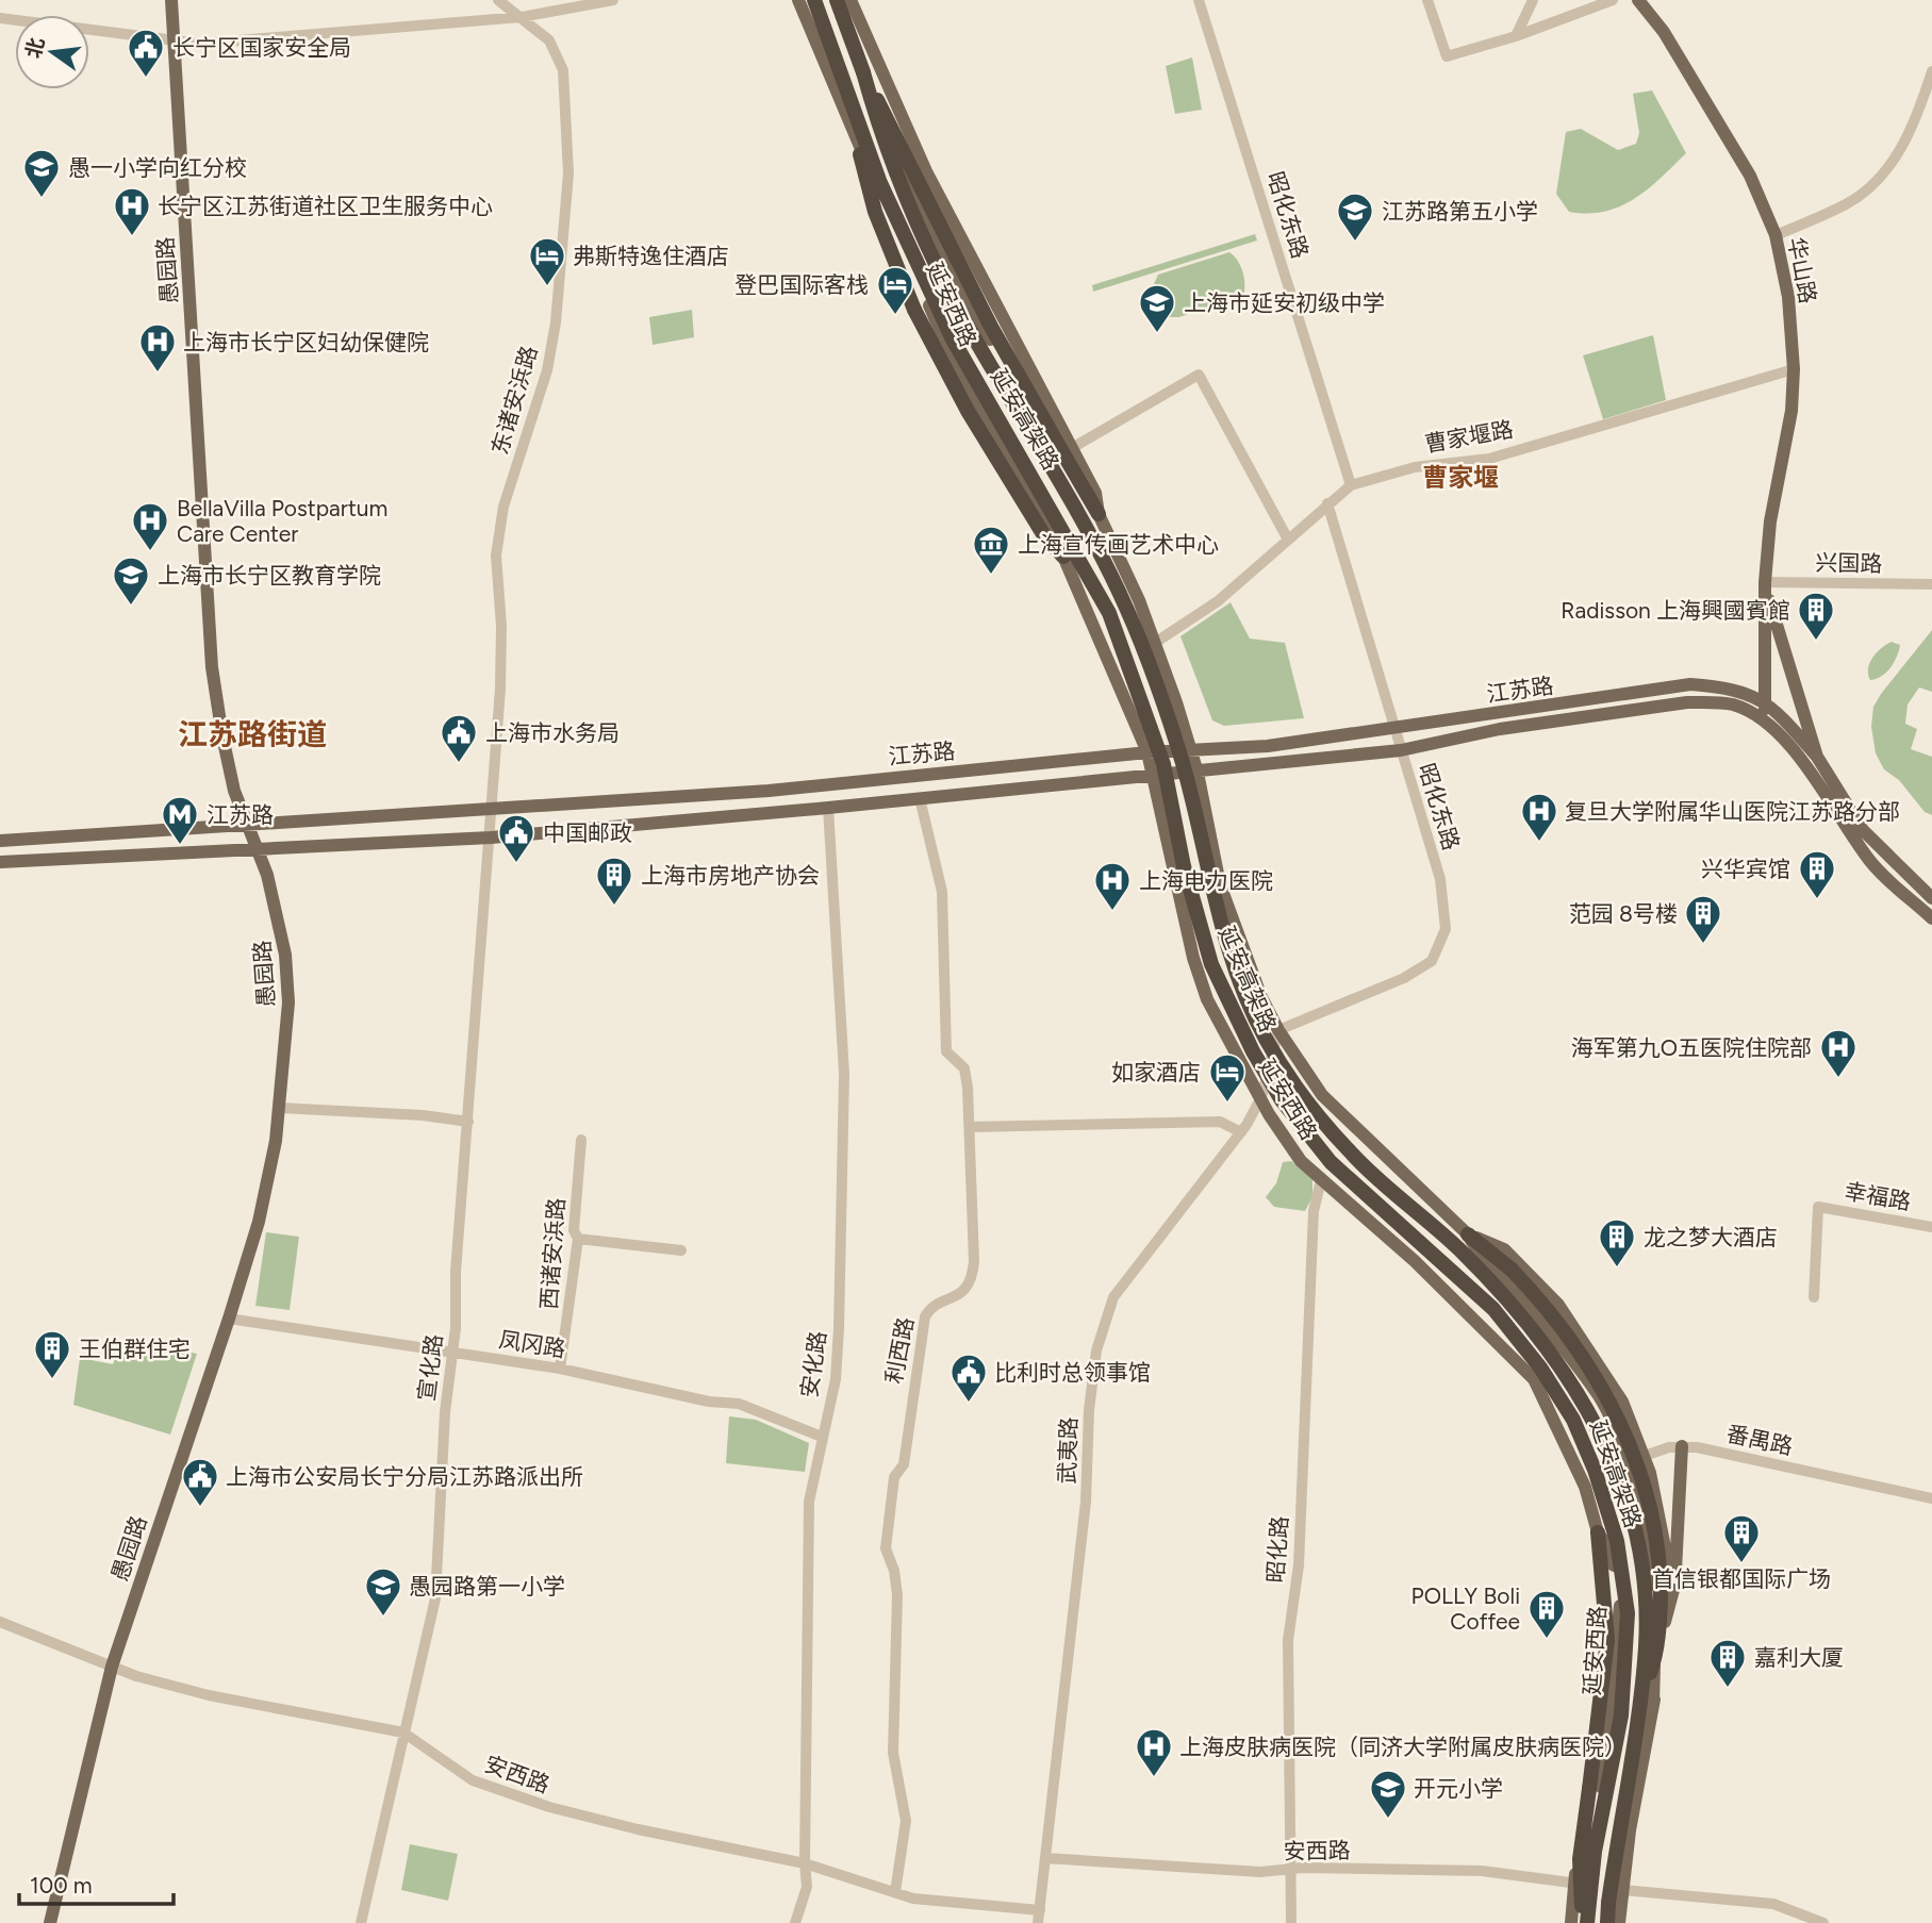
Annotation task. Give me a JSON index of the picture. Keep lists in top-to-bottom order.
{
  "streets": {
    "highway": ["延安高架路"],
    "main road": [
      "愚园路",
      "华山路",
      "延安西路",
      "江苏路"
    ],
    "street": [
      "昭化东路",
      "东诸安浜路",
      "曹家堰路",
      "兴国路",
      "幸福路",
      "西诸安浜路",
      "凤冈路",
      "利西路",
      "安化路",
      "宣化路",
      "番禺路",
      "武夷路",
      "昭化路",
      "安西路"
    ]
  },
  "crossings": [
    ["昭化东路", "延安西路"],
    ["昭化东路", "曹家堰路"],
    ["昭化东路", "江苏路"],
    ["昭化东路", "武夷路"],
    ["愚园路", "江苏路"],
    ["愚园路", "凤冈路"],
    ["愚园路", "安西路"],
    ["华山路", "曹家堰路"],
    ["华山路", "兴国路"],
    ["华山路", "江苏路"],
    ["延安西路", "延安高架路"],
    ["延安西路", "曹家堰路"],
    ["延安西路", "江苏路"],
    ["延安西路", "番禺路"],
    ["延安西路", "武夷路"],
    ["延安西路", "昭化路"],
    ["延安西路", "安西路"],
    ["东诸安浜路", "江苏路"],
    ["东诸安浜路", "宣化路"],
    ["江苏路", "利西路"],
    ["江苏路", "安化路"],
    ["江苏路", "宣化路"],
    ["西诸安浜路", "凤冈路"],
    ["凤冈路", "安化路"],
    ["凤冈路", "宣化路"],
    ["利西路", "安西路"],
    ["安化路", "安西路"],
    ["宣化路", "安西路"],
    ["武夷路", "安西路"],
    ["昭化路", "安西路"]
  ],
  "districts": ["曹家堰", "江苏路街道"],
  "places": {
    "public building": [
      "长宁区国家安全局",
      "上海市水务局",
      "中国邮政",
      "比利时总领事馆",
      "上海市公安局长宁分局江苏路派出所"
    ],
    "school or university": [
      "愚一小学向红分校",
      "江苏路第五小学",
      "上海市延安初级中学",
      "上海市长宁区教育学院",
      "愚园路第一小学",
      "开元小学"
    ],
    "hospital": [
      "长宁区江苏街道社区卫生服务中心",
      "上海市长宁区妇幼保健院",
      "BellaVilla Postpartum Care Center",
      "复旦大学附属华山医院江苏路分部",
      "上海电力医院",
      "海军第九O五医院住院部",
      "上海皮肤病医院（同济大学附属皮肤病医院）"
    ],
    "hotel": ["弗斯特逸住酒店", "登巴国际客栈", "如家酒店"],
    "museum": ["上海宣传画艺术中心"],
    "building": [
      "Radisson 上海興國賓館",
      "兴华宾馆",
      "上海市房地产协会",
      "范园 8号楼",
      "龙之梦大酒店",
      "王伯群住宅",
      "首信银都国际广场",
      "POLLY Boli Coffee",
      "嘉利大厦"
    ],
    "metro station": ["江苏路"]
  },
  "scale_bar": "100 m",
  "north": "left"
}
